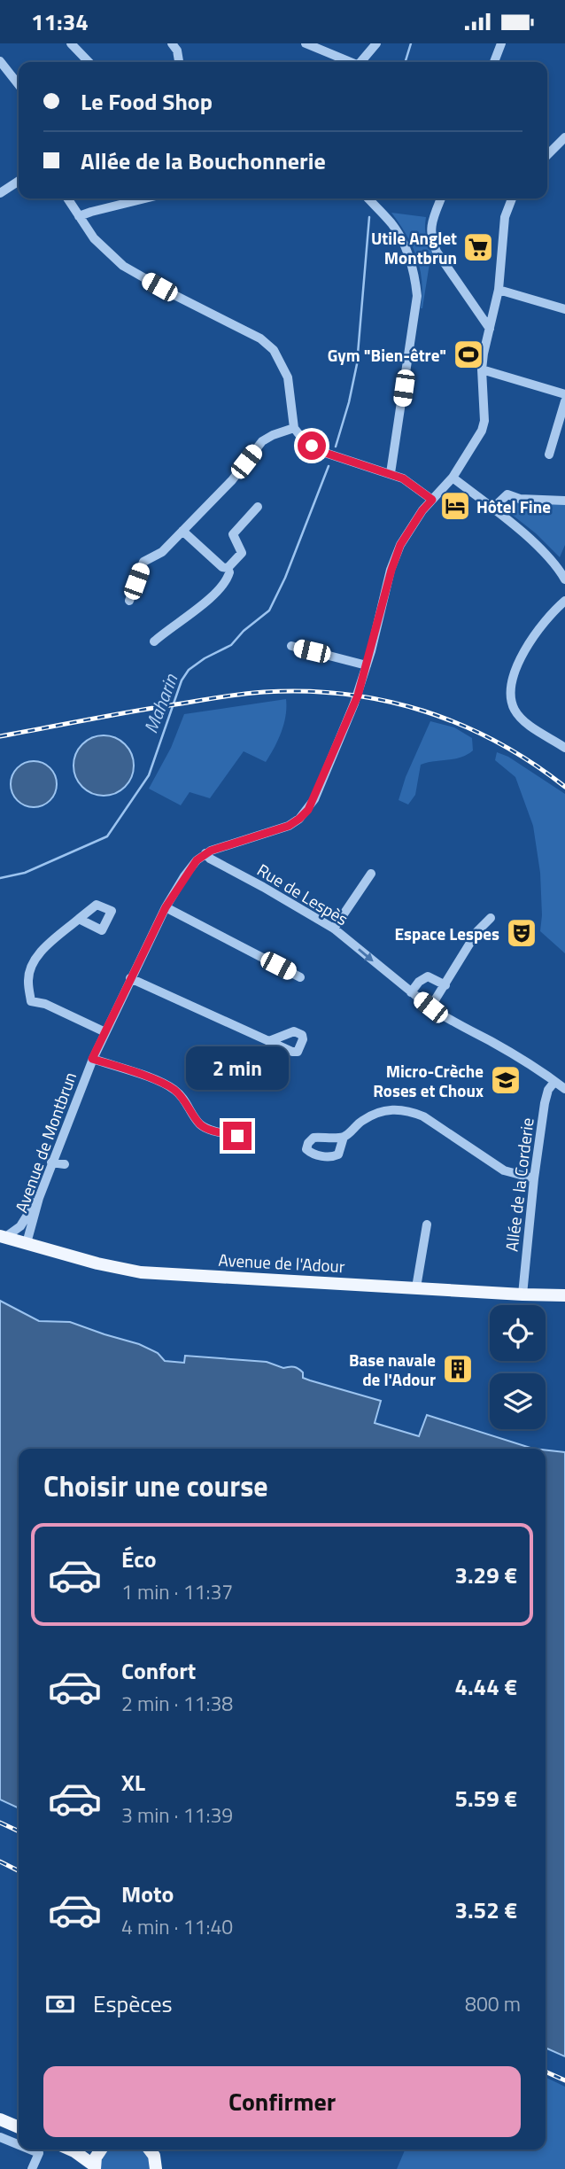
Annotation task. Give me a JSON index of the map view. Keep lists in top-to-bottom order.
{
  "streets": {
    "main road": ["Avenue de l'Adour"],
    "street": ["Rue de Lespès", "Avenue de Montbrun", "Allée de la Corderie"]
  },
  "crossings": [
    ["Rue de Lespès", "Avenue de Montbrun"],
    ["Rue de Lespès", "Allée de la Corderie"],
    ["Avenue de Montbrun", "Avenue de l'Adour"],
    ["Allée de la Corderie", "Avenue de l'Adour"]
  ],
  "water": ["Maharin"],
  "places": {
    "supermarket": ["Utile Anglet Montbrun"],
    "sports": ["Gym \"Bien-être\""],
    "hotel": ["Hôtel Fine"],
    "theatre": ["Espace Lespes"],
    "school or university": ["Micro-Crèche Roses et Choux"],
    "building": ["Base navale de l'Adour"]
  },
  "page": {
    "status": "11:34",
    "banner": ["Le Food Shop", "Allée de la Bouchonnerie"],
    "bubble": "2 min",
    "heading": "Choisir une course",
    "list": [
      {
        "name": "Éco",
        "note": "1 min · 11:37",
        "value": "3.29 €"
      },
      {
        "name": "Confort",
        "note": "2 min · 11:38",
        "value": "4.44 €"
      },
      {
        "name": "XL",
        "note": "3 min · 11:39",
        "value": "5.59 €"
      },
      {
        "name": "Moto",
        "note": "4 min · 11:40",
        "value": "3.52 €"
      }
    ],
    "pay": ["Espèces", "800 m"],
    "buttons": "Confirmer"
  }
}
